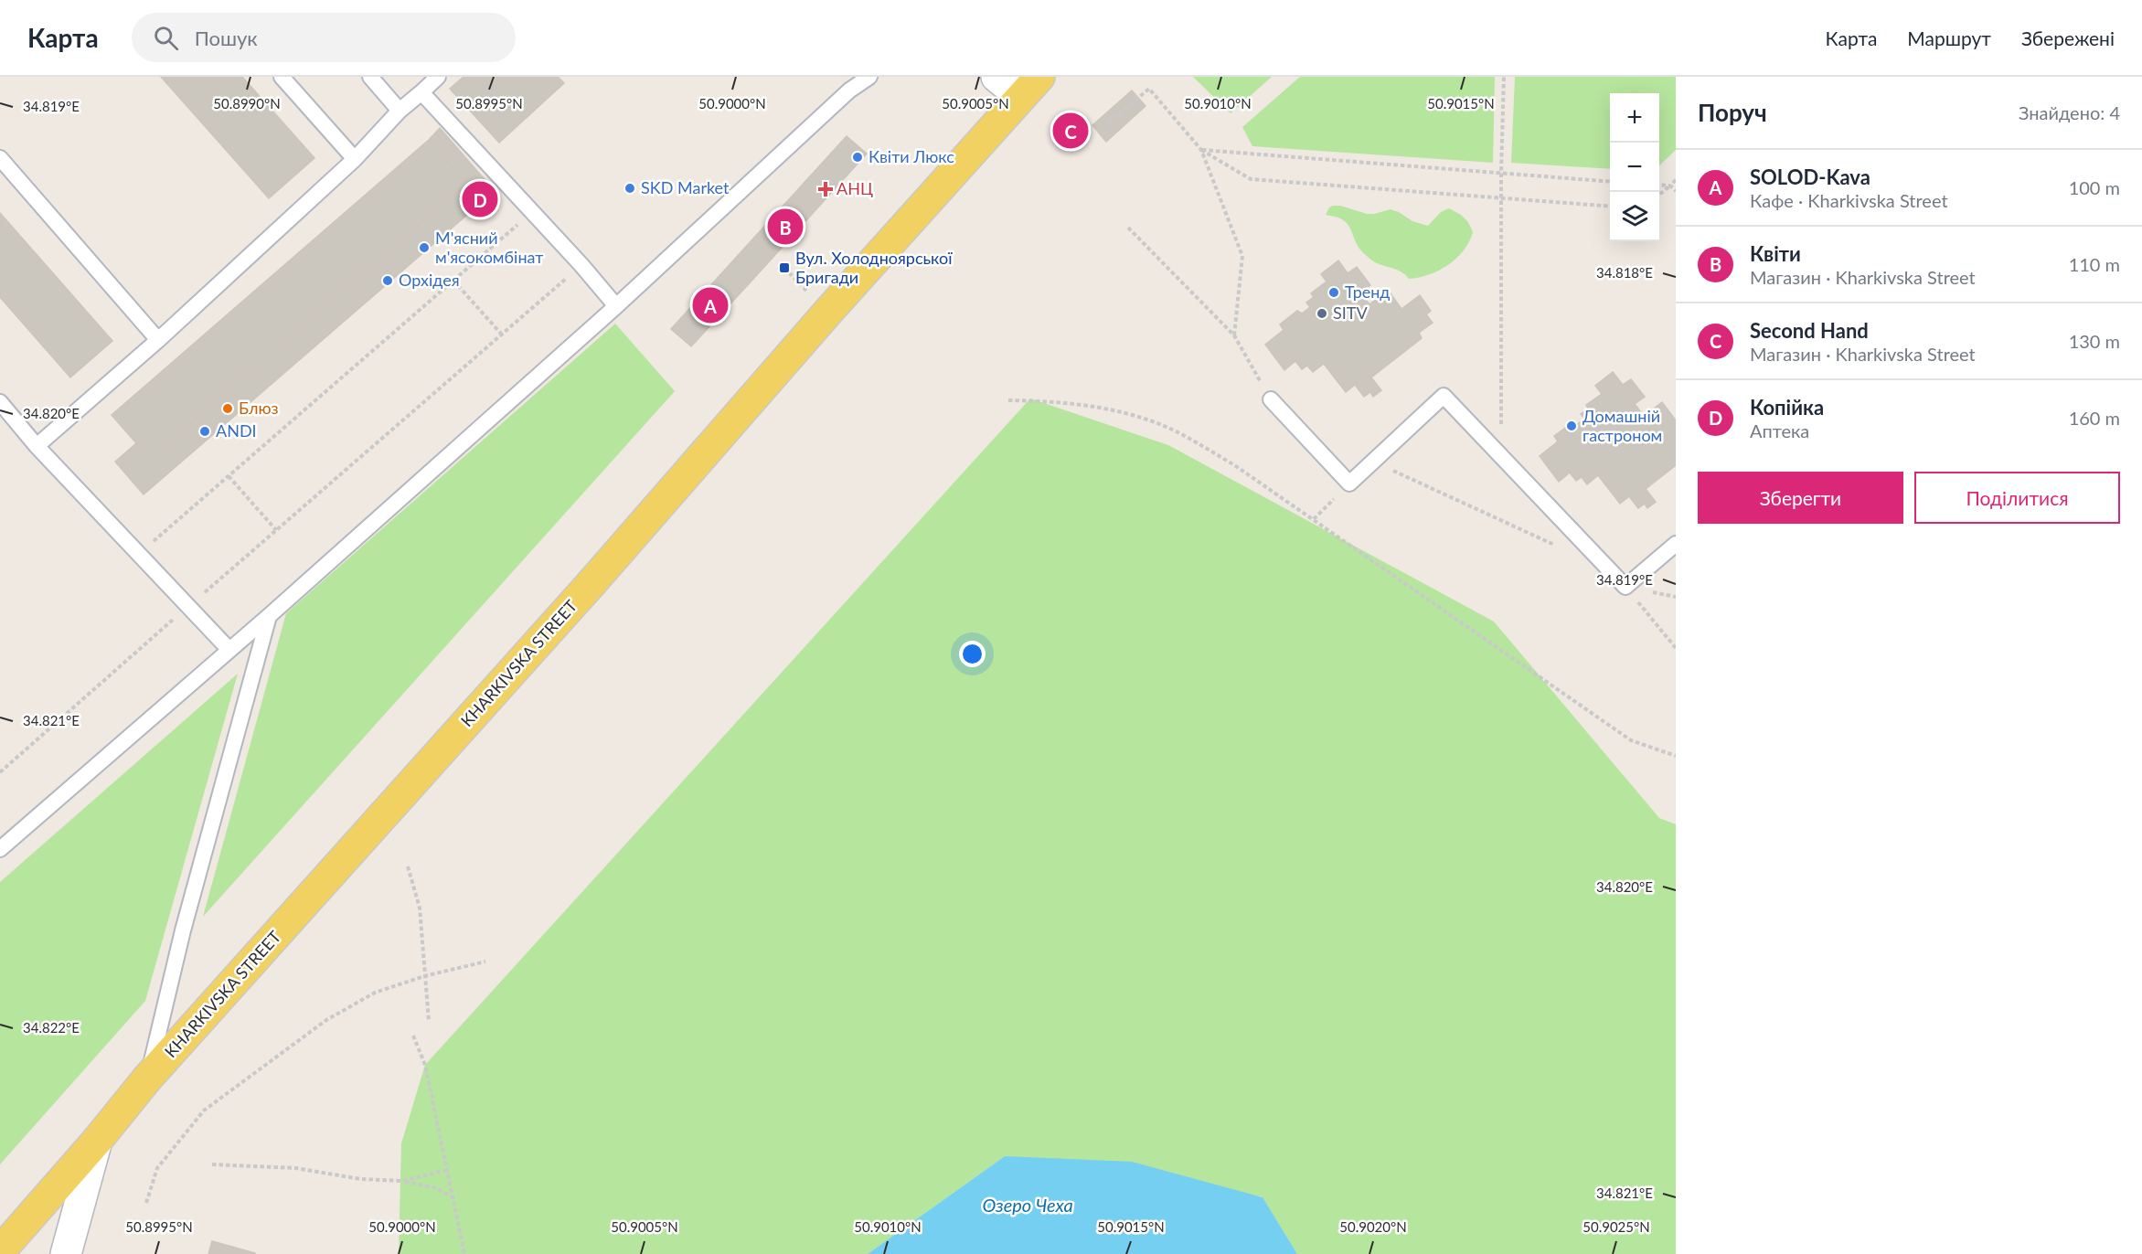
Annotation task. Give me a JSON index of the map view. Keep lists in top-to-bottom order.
{
  "streets": {
    "main road": ["KHARKIVSKA STREET"]
  },
  "water": ["Озеро Чеха"],
  "places": {
    "other": [
      "Квіти Люкс",
      "SKD Market",
      "М'ясний м'ясокомбінат",
      "Орхідея",
      "Тренд",
      "SITV",
      "Блюз",
      "Домашній гастроном",
      "ANDI"
    ],
    "health": ["АНЦ"],
    "transit": ["Вул. Холодноярської Бригади"]
  },
  "page": {
    "header": "Карта",
    "search": "Пошук",
    "nav": ["Карта", "Маршрут", "Збережені"],
    "heading": ["Поруч", "Знайдено: 4"],
    "map_buttons": ["+", "−"],
    "pins": [
      "C",
      "D",
      "B",
      "A"
    ],
    "list": [
      {
        "mark": "A",
        "name": "SOLOD-Kava",
        "note": "Кафе · Kharkivska Street",
        "value": "100 m"
      },
      {
        "mark": "B",
        "name": "Квіти",
        "note": "Магазин · Kharkivska Street",
        "value": "110 m"
      },
      {
        "mark": "C",
        "name": "Second Hand",
        "note": "Магазин · Kharkivska Street",
        "value": "130 m"
      },
      {
        "mark": "D",
        "name": "Копійка",
        "note": "Аптека",
        "value": "160 m"
      }
    ],
    "buttons": ["Зберегти", "Поділитися"]
  },
  "coordinates": [
    "50.8990°N",
    "50.8995°N",
    "50.9000°N",
    "50.9005°N",
    "50.9010°N",
    "50.9015°N",
    "34.819°E",
    "34.818°E",
    "34.820°E",
    "34.821°E",
    "34.822°E",
    "50.9020°N",
    "50.9025°N"
  ]
}
